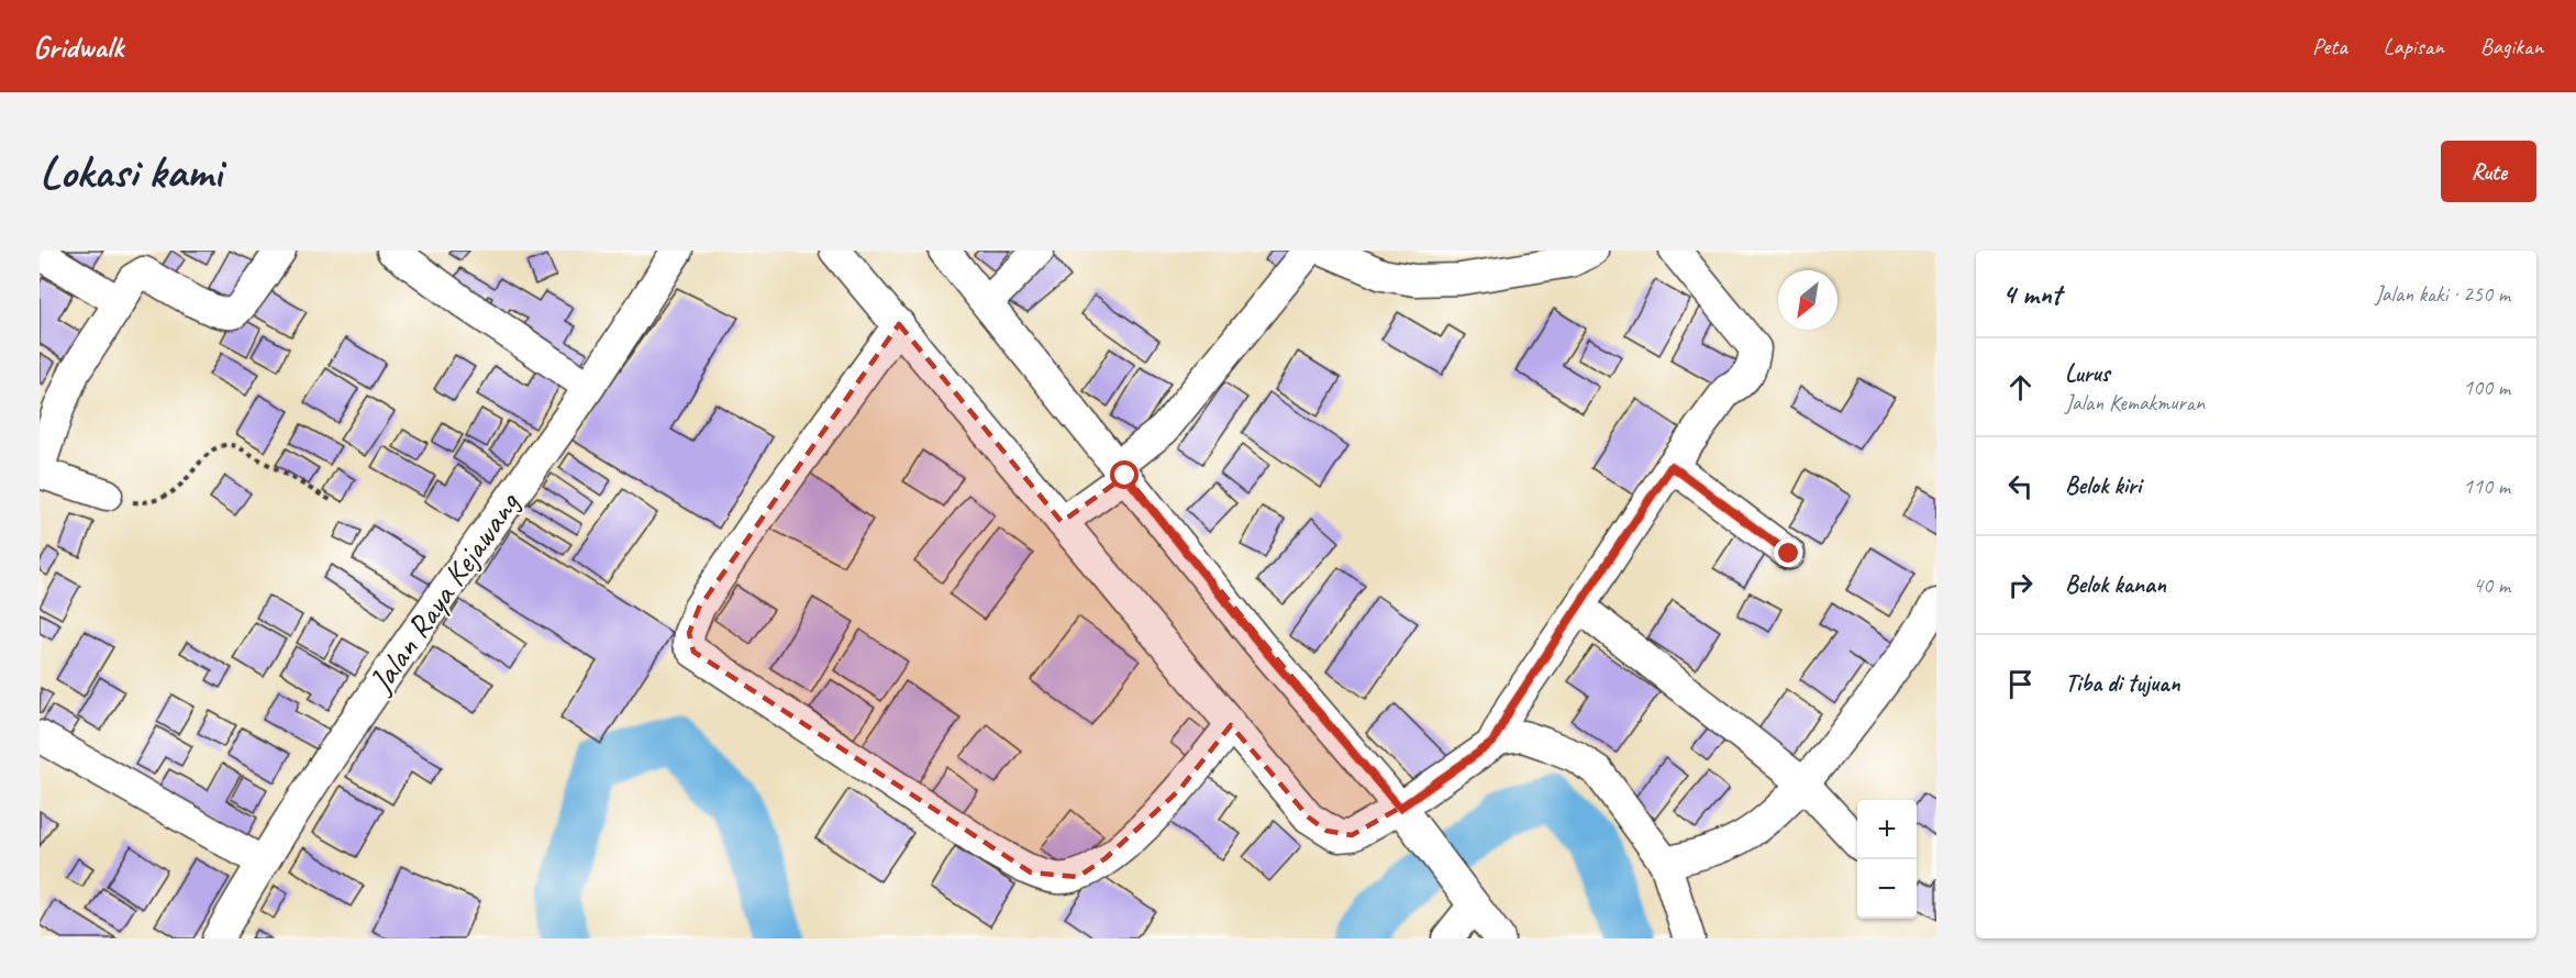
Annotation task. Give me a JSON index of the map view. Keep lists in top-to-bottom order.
{
  "streets": {
    "street": ["Jalan Raya Kejawang"]
  },
  "north": "bottom left",
  "page": {
    "header": "Gridwalk",
    "nav": ["Peta", "Lapisan", "Bagikan"],
    "buttons": "Rute",
    "title": "Lokasi kami",
    "heading": ["4 mnt", "Jalan kaki · 250 m"],
    "list": [
      ["Lurus", "Jalan Kemakmuran", "100 m"],
      ["Belok kiri", "110 m"],
      ["Belok kanan", "40 m"],
      "Tiba di tujuan"
    ],
    "map_buttons": ["+", "−"]
  }
}
